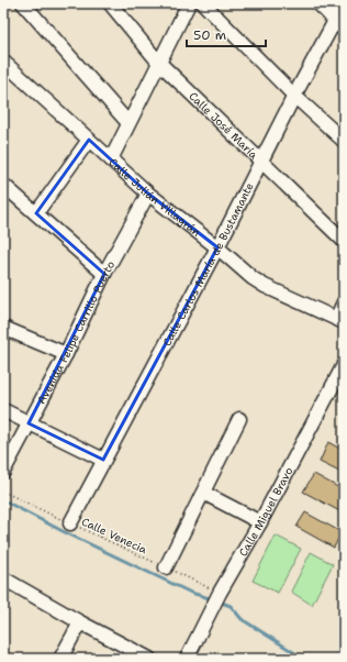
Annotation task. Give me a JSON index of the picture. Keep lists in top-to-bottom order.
{
  "streets": {
    "street": [
      "Calle José María",
      "Calle Julián Villagrán",
      "Calle Carlos María de Bustamante",
      "Avenida Felipe Carrillo Puerto",
      "Calle Miguel Bravo"
    ],
    "path": ["Calle Venecia"]
  },
  "crossings": [
    ["Calle José María", "Calle Carlos María de Bustamante"],
    ["Calle Julián Villagrán", "Calle Carlos María de Bustamante"],
    ["Calle Julián Villagrán", "Avenida Felipe Carrillo Puerto"],
    ["Calle Carlos María de Bustamante", "Calle Venecia"],
    ["Calle Miguel Bravo", "Calle Venecia"]
  ],
  "scale_bar": "50 m"
}
